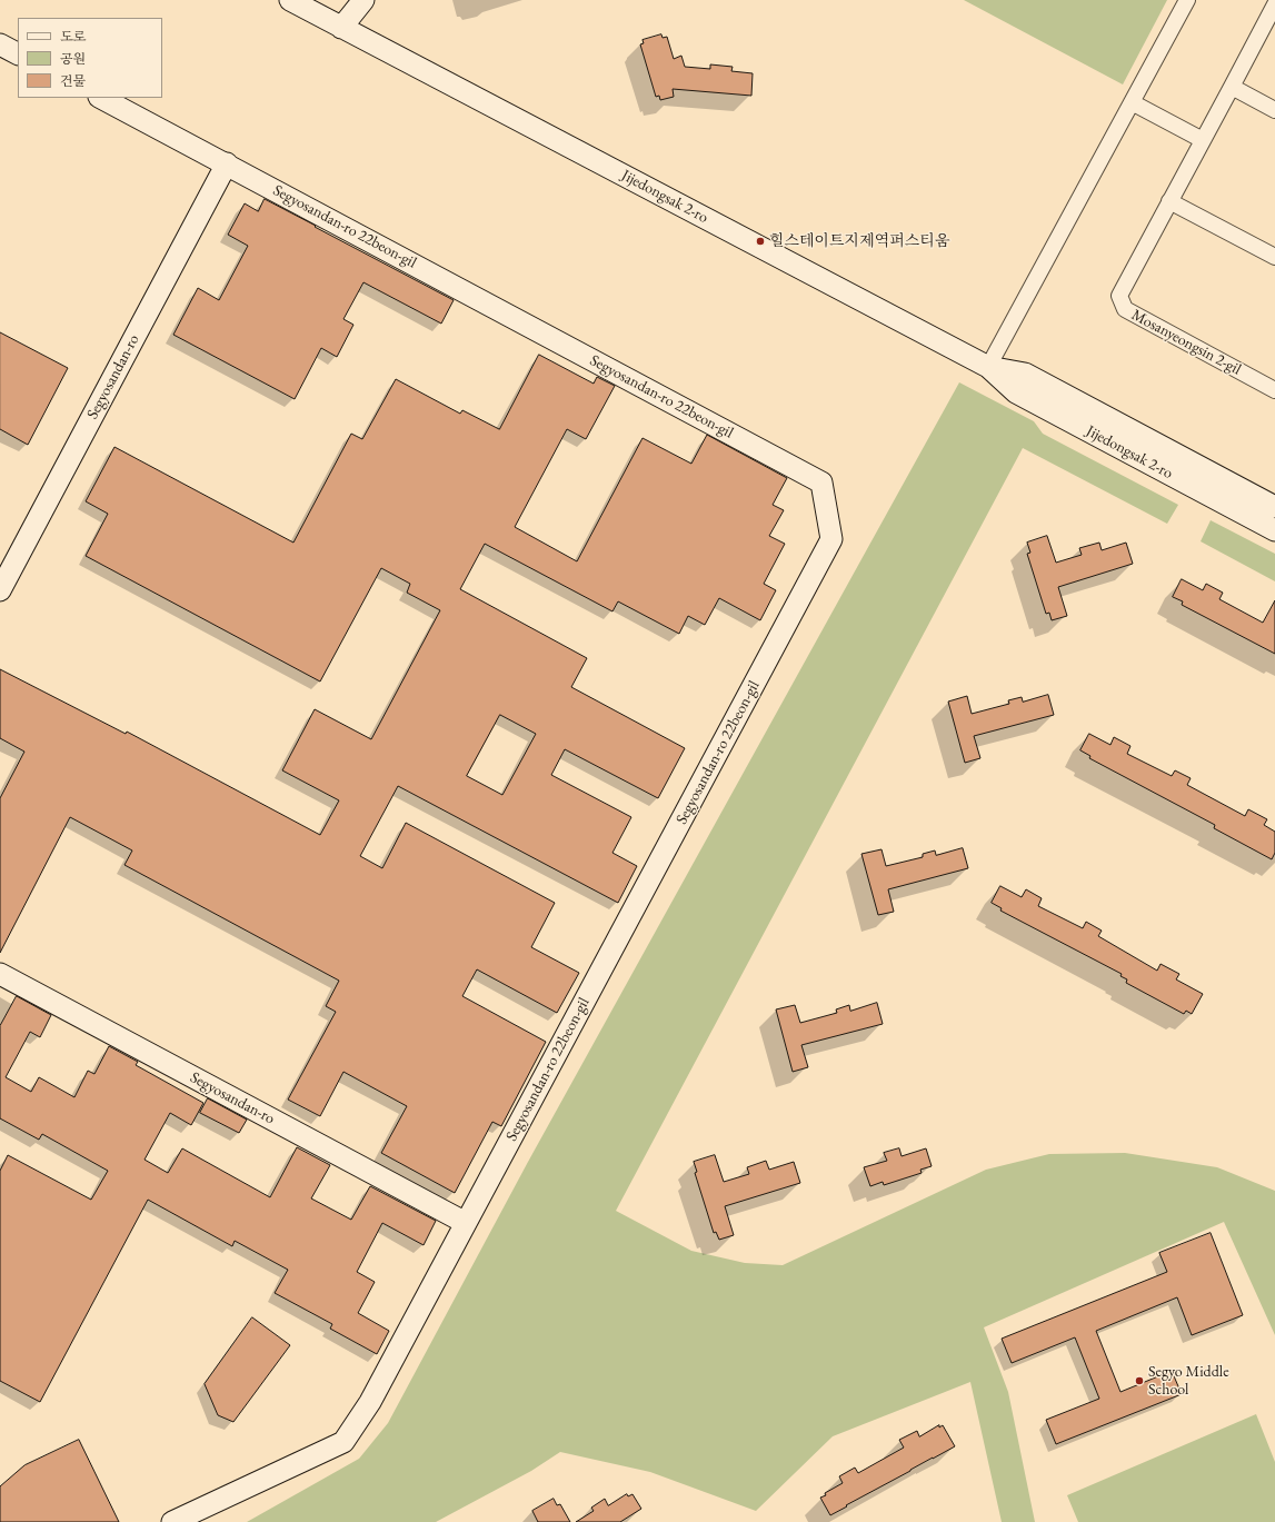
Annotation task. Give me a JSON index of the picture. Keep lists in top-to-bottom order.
{
  "streets": {
    "street": [
      "Jijedongsak 2-ro",
      "Segyosandan-ro 22beon-gil",
      "Mosanyeongsin 2-gil",
      "Segyosandan-ro"
    ]
  },
  "crossings": [
    ["Segyosandan-ro 22beon-gil", "Segyosandan-ro"]
  ],
  "places": ["힐스테이트지제역퍼스티움", "Segyo Middle School"],
  "legend": ["도로", "공원", "건물"]
}
